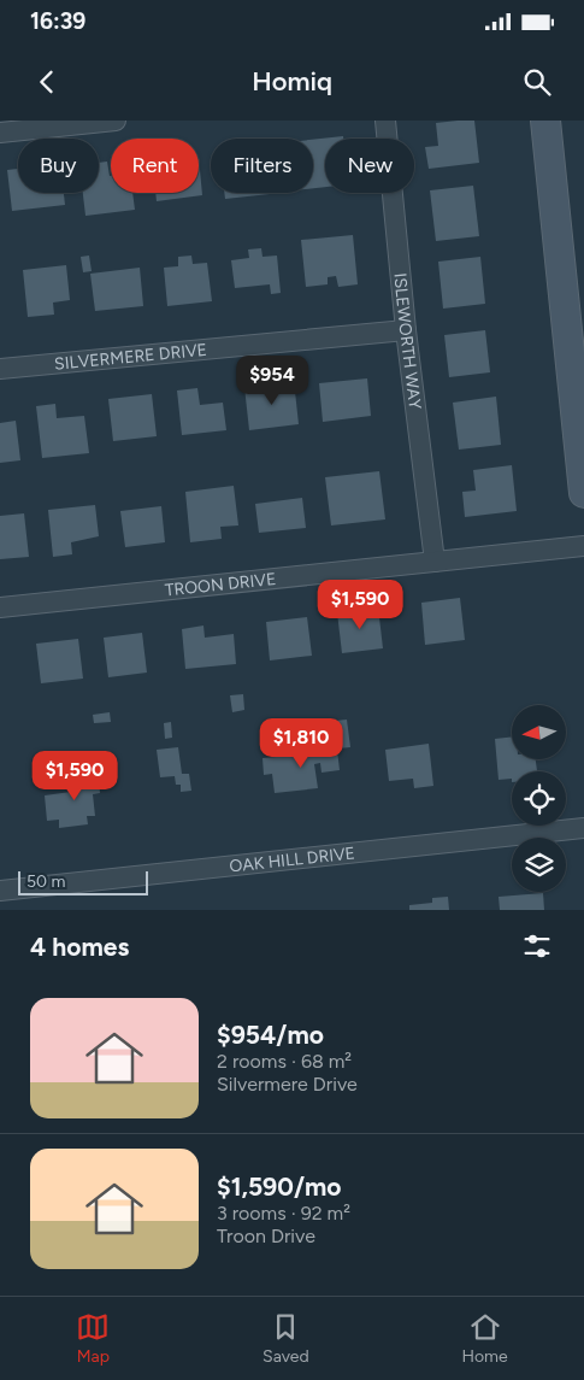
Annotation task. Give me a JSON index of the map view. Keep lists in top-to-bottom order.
{
  "streets": {
    "street": [
      "ISLEWORTH WAY",
      "SILVERMERE DRIVE",
      "TROON DRIVE",
      "OAK HILL DRIVE"
    ]
  },
  "crossings": [
    ["ISLEWORTH WAY", "SILVERMERE DRIVE"],
    ["ISLEWORTH WAY", "TROON DRIVE"]
  ],
  "scale_bar": "50 m",
  "north": "left",
  "page": {
    "status": "16:39",
    "header": "Homiq",
    "chip": [
      "Buy",
      "Rent",
      "Filters",
      "New"
    ],
    "price": [
      "$954",
      "$1,590",
      "$1,810",
      "$1,590"
    ],
    "scale": "50 m",
    "heading": "4 homes",
    "list": [
      {
        "name": "$954/mo",
        "note": "2 rooms · 68 m² · Silvermere Drive"
      },
      {
        "name": "$1,590/mo",
        "note": "3 rooms · 92 m² · Troon Drive"
      }
    ],
    "tabs": ["Map", "Saved", "Home"]
  }
}
